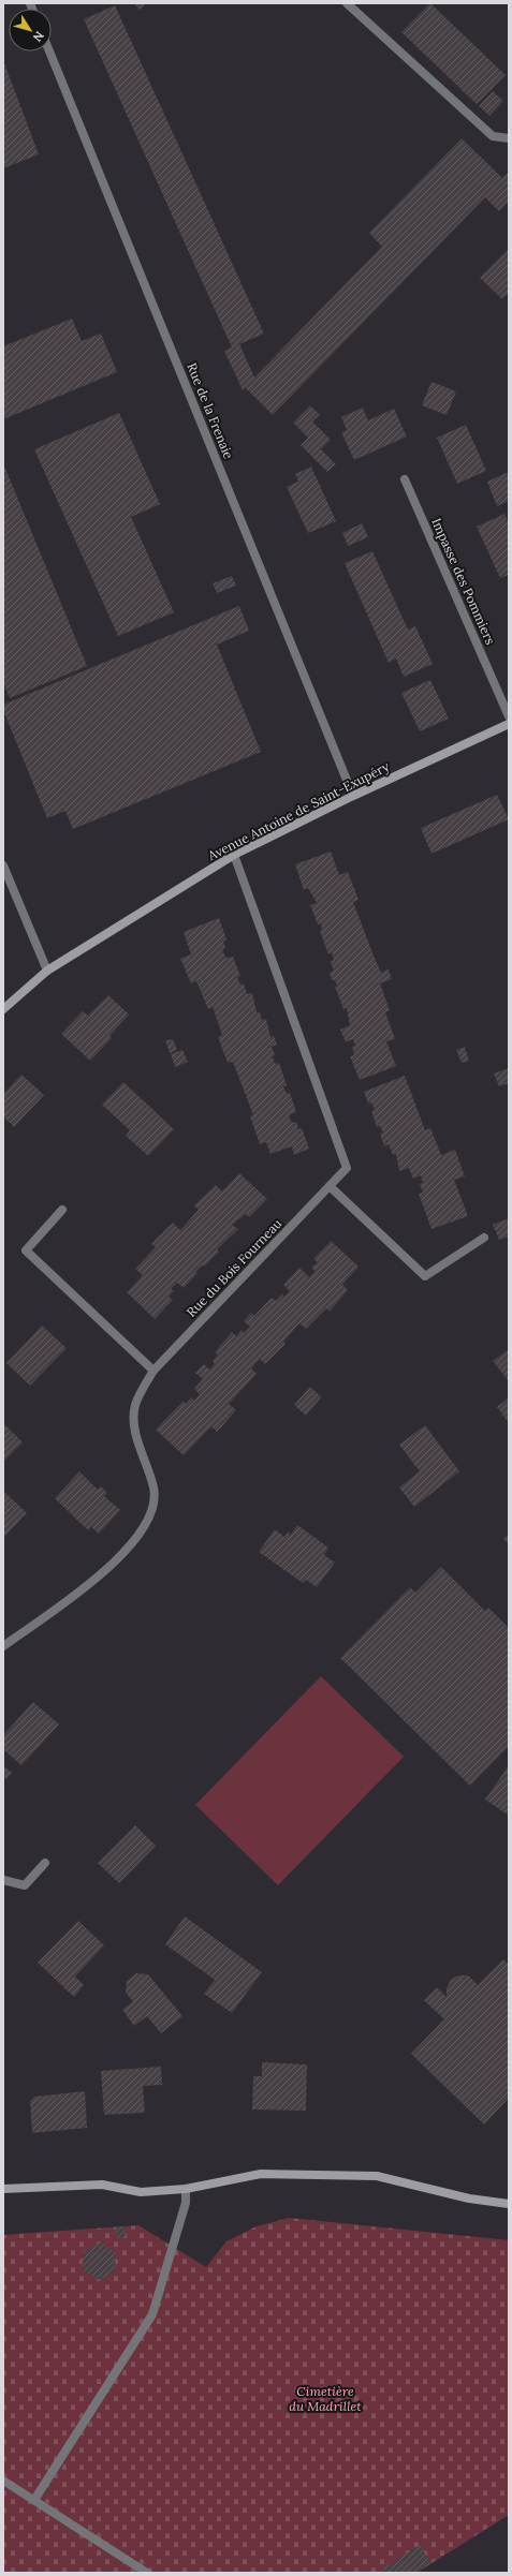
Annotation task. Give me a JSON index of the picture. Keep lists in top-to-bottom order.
{
  "streets": {
    "street": [
      "Rue de la Frenaie",
      "Impasse des Pommiers",
      "Avenue Antoine de Saint-Exupéry",
      "Rue du Bois Fourneau"
    ]
  },
  "crossings": [
    ["Rue de la Frenaie", "Avenue Antoine de Saint-Exupéry"],
    ["Avenue Antoine de Saint-Exupéry", "Rue du Bois Fourneau"]
  ],
  "parks": ["Cimetière du Madrillet"],
  "north": "bottom right"
}
